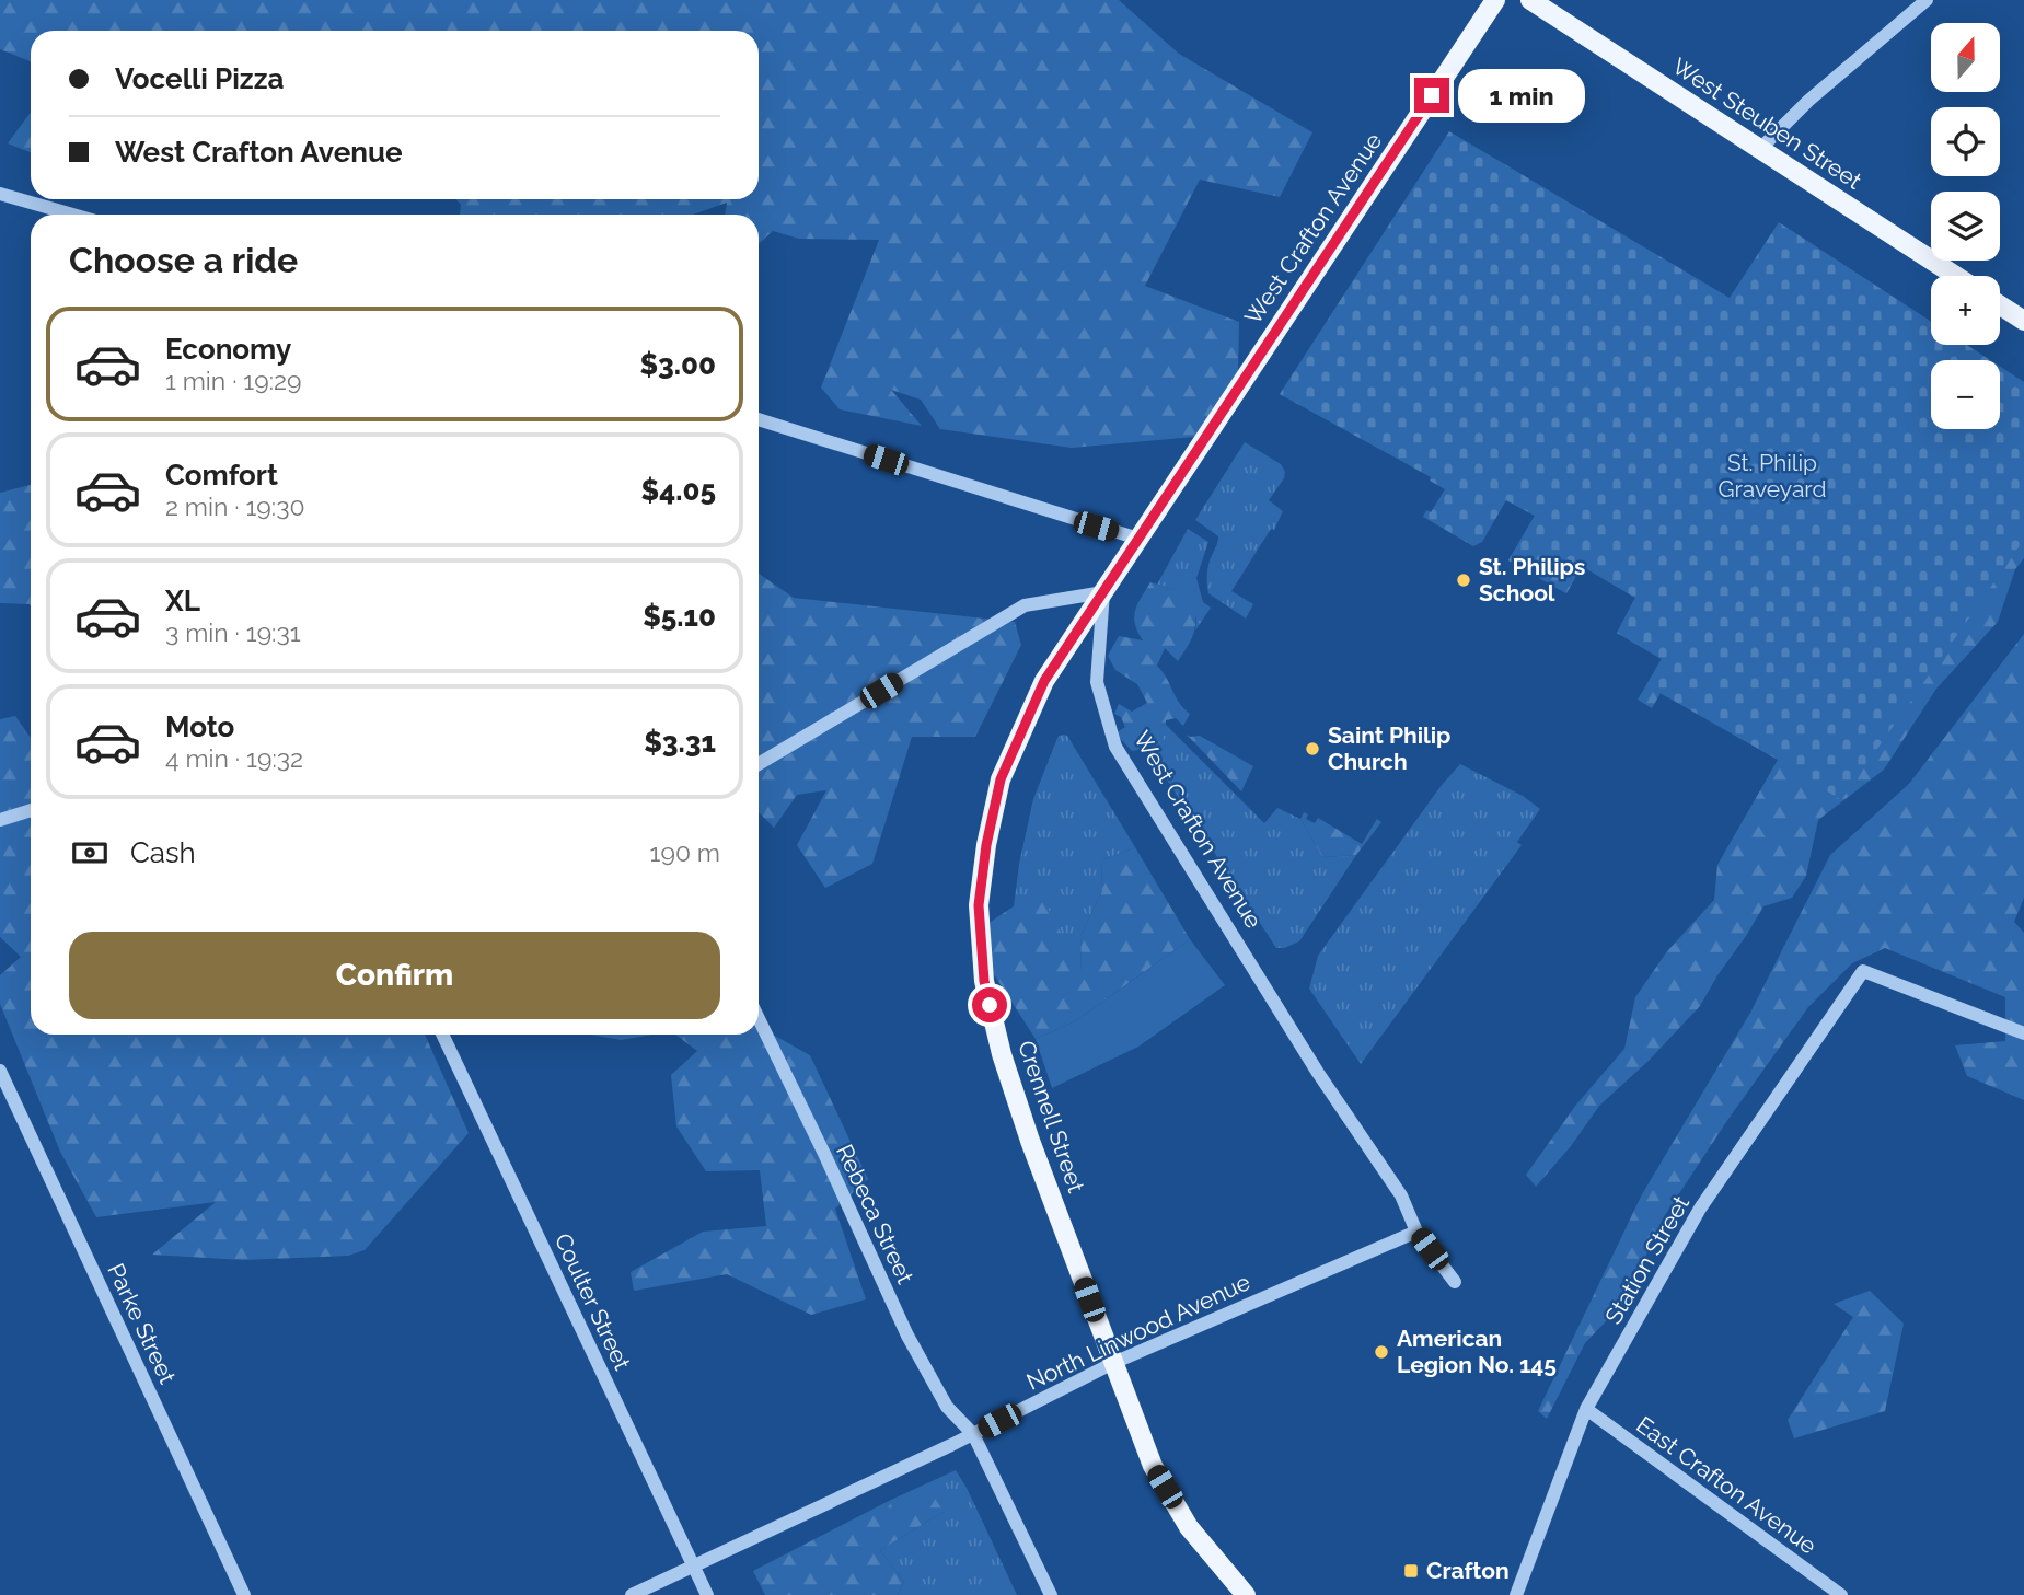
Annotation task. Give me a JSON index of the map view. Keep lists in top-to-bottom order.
{
  "streets": {
    "main road": ["West Steuben Street", "West Crafton Avenue", "Crennell Street"],
    "street": [
      "Rebeca Street",
      "Station Street",
      "Coulter Street",
      "Parke Street",
      "North Linwood Avenue",
      "East Crafton Avenue"
    ]
  },
  "crossings": [
    ["West Crafton Avenue", "Crennell Street"],
    ["West Crafton Avenue", "North Linwood Avenue"],
    ["Crennell Street", "North Linwood Avenue"],
    ["Rebeca Street", "North Linwood Avenue"],
    ["Station Street", "East Crafton Avenue"],
    ["Coulter Street", "North Linwood Avenue"]
  ],
  "parks": ["St. Philip Graveyard"],
  "places": {
    "other": ["St. Philips School", "Saint Philip Church", "American Legion No. 145"],
    "transit": ["Crafton"]
  },
  "north": "top",
  "page": {
    "map_buttons": ["+", "−"],
    "banner": ["Vocelli Pizza", "West Crafton Avenue"],
    "bubble": "1 min",
    "heading": "Choose a ride",
    "list": [
      {
        "name": "Economy",
        "note": "1 min · 19:29",
        "value": "$3.00"
      },
      {
        "name": "Comfort",
        "note": "2 min · 19:30",
        "value": "$4.05"
      },
      {
        "name": "XL",
        "note": "3 min · 19:31",
        "value": "$5.10"
      },
      {
        "name": "Moto",
        "note": "4 min · 19:32",
        "value": "$3.31"
      }
    ],
    "pay": ["Cash", "190 m"],
    "buttons": "Confirm"
  }
}
